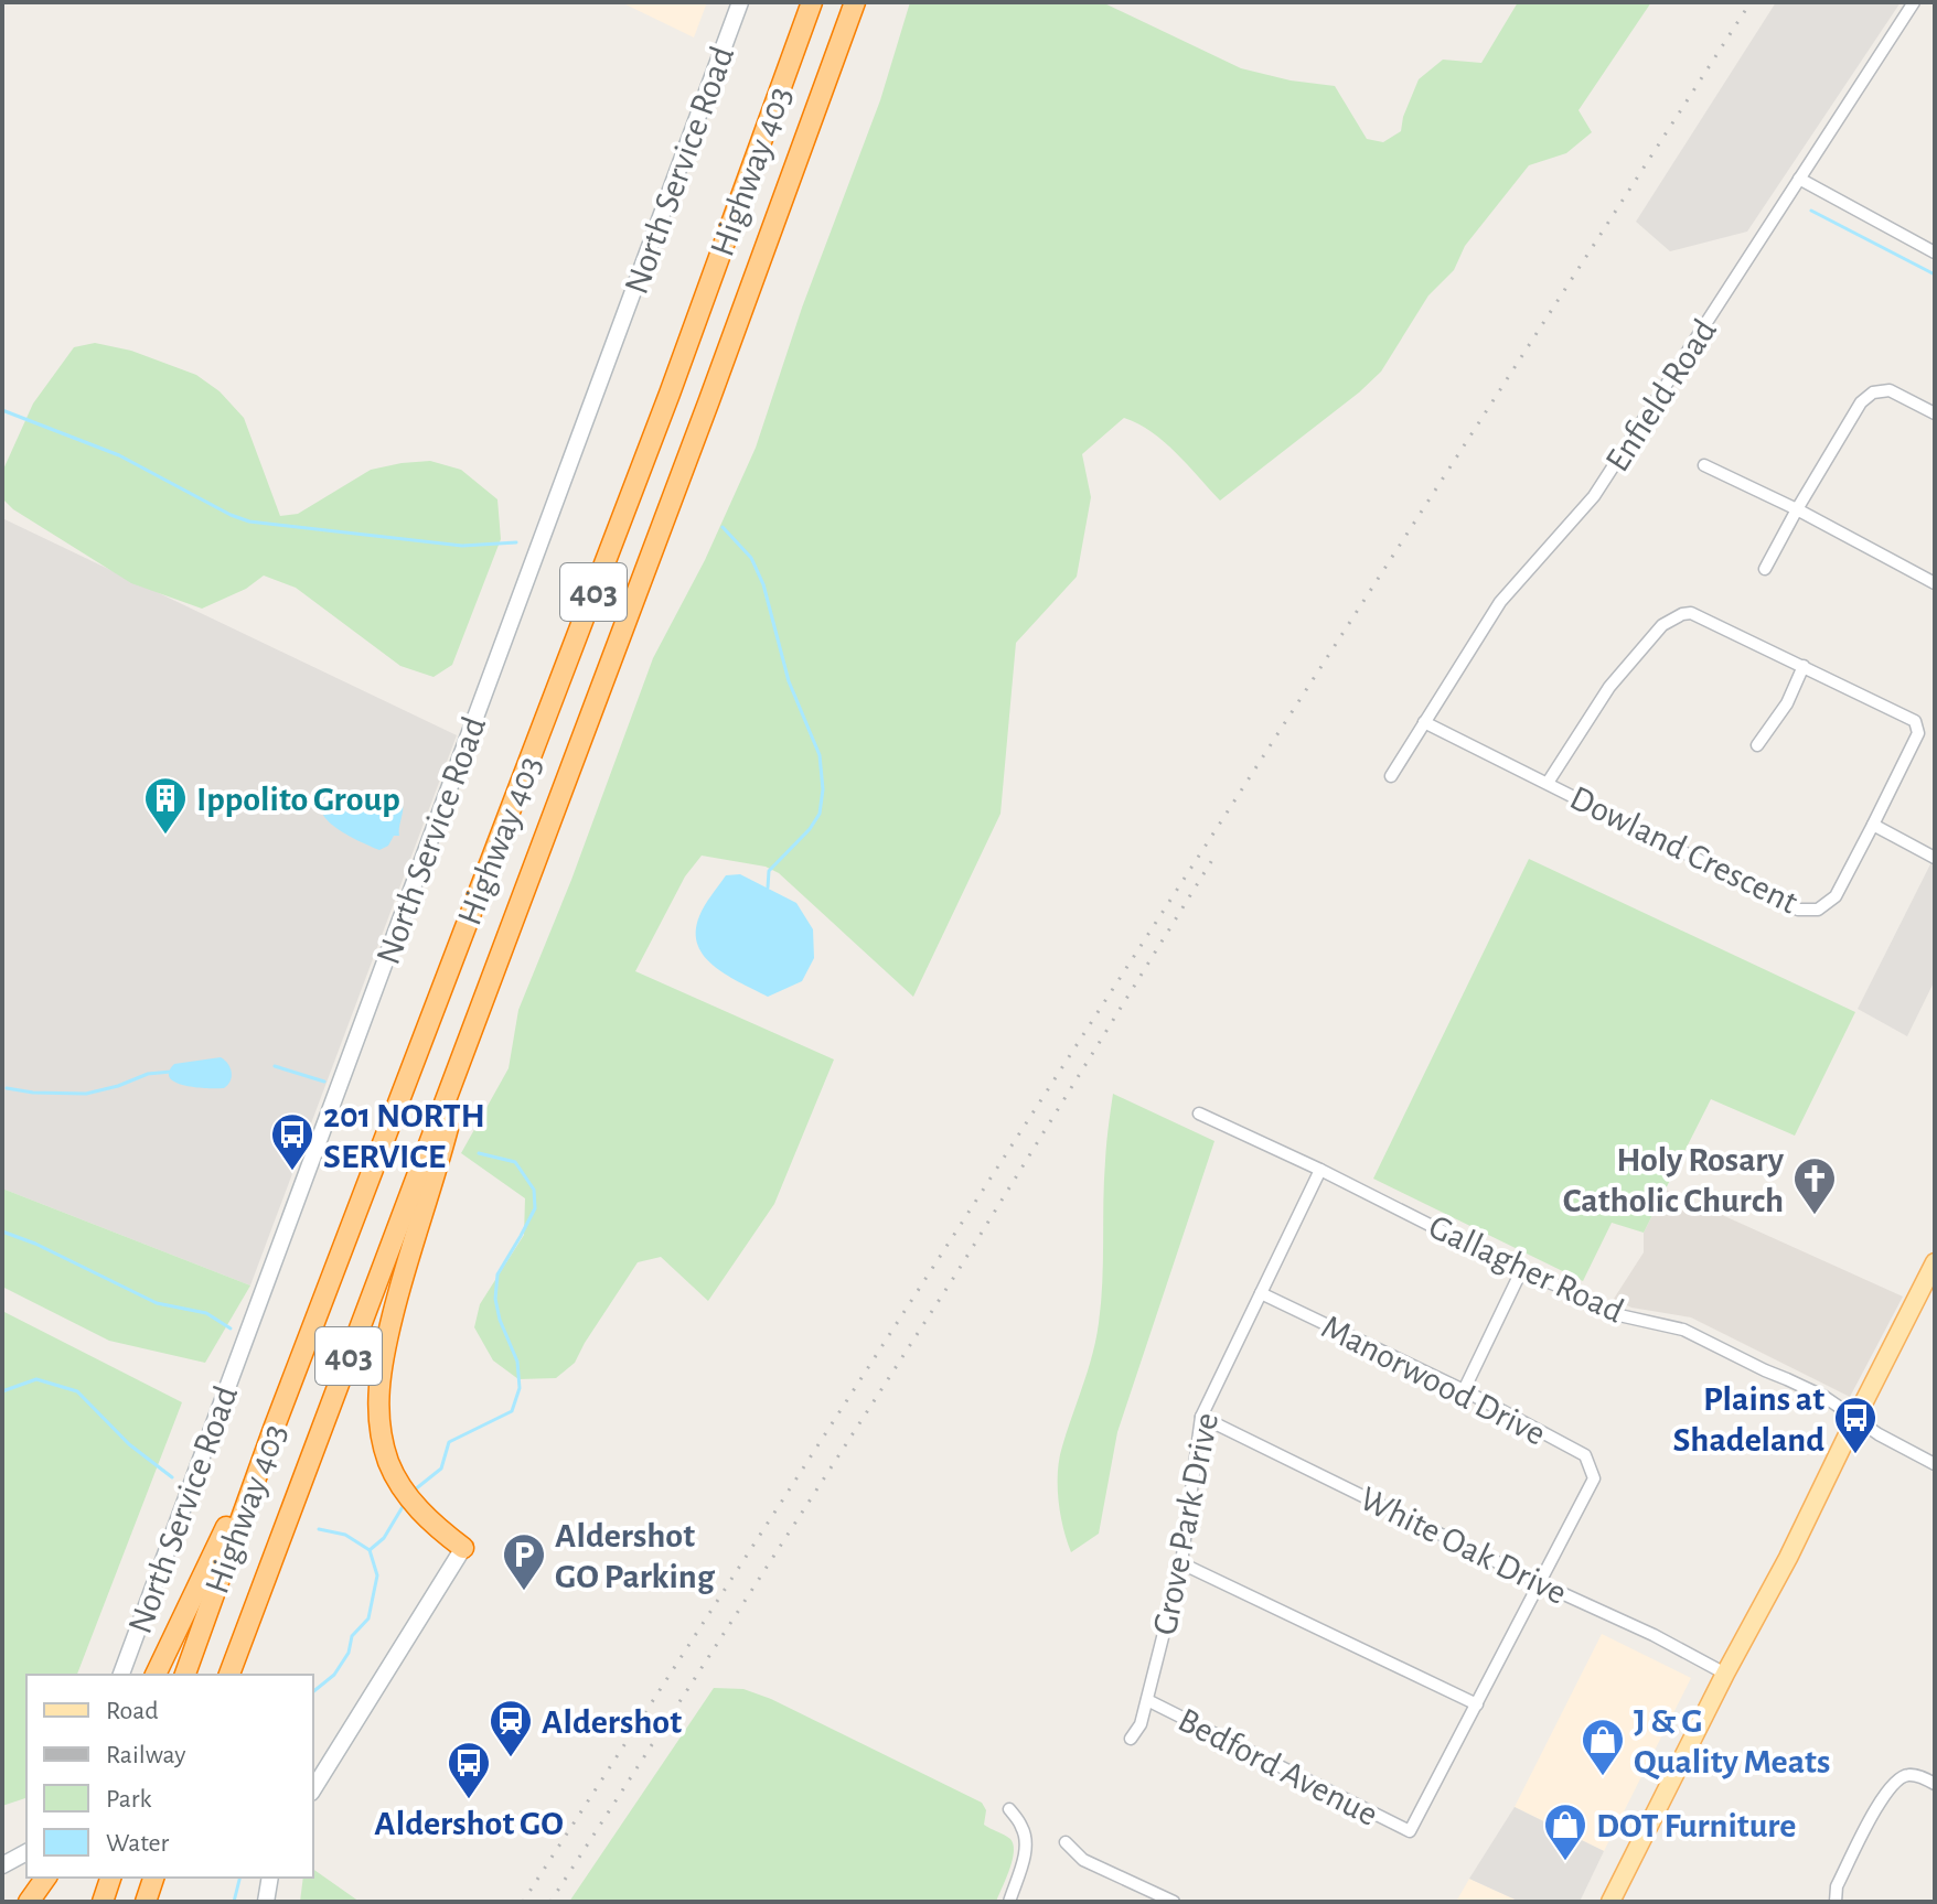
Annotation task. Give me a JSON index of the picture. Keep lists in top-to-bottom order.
{
  "streets": {
    "highway": ["Highway 403", "403"],
    "street": [
      "North Service Road",
      "Enfield Road",
      "Dowland Crescent",
      "Gallagher Road",
      "Manorwood Drive",
      "Grove Park Drive",
      "White Oak Drive",
      "Bedford Avenue"
    ]
  },
  "crossings": [
    ["Enfield Road", "Dowland Crescent"],
    ["Gallagher Road", "Grove Park Drive"],
    ["Manorwood Drive", "Grove Park Drive"],
    ["Manorwood Drive", "White Oak Drive"],
    ["Grove Park Drive", "White Oak Drive"],
    ["Grove Park Drive", "Bedford Avenue"]
  ],
  "places": {
    "building": ["Ippolito Group"],
    "bus stop": ["201 NORTH SERVICE", "Plains at Shadeland", "Aldershot GO"],
    "church": ["Holy Rosary Catholic Church"],
    "parking": ["Aldershot GO Parking"],
    "station": ["Aldershot"],
    "shop": ["J & G Quality Meats", "DOT Furniture"]
  },
  "legend": [
    "Road",
    "Railway",
    "Park",
    "Water"
  ]
}
